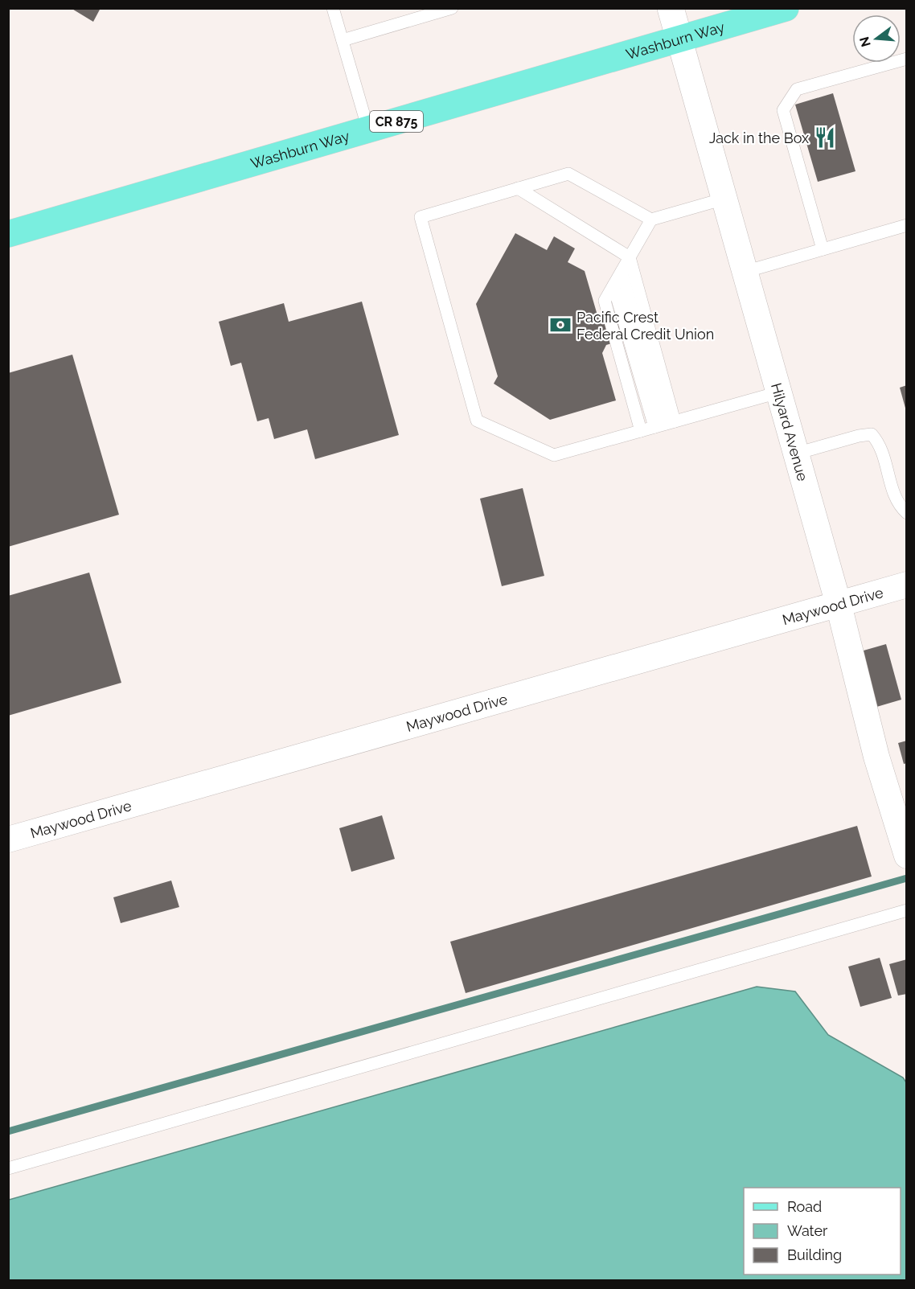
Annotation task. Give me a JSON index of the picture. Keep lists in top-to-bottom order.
{
  "streets": {
    "main road": ["Washburn Way", "CR 875", "Hilyard Avenue"],
    "street": ["Maywood Drive"]
  },
  "crossings": [
    ["Washburn Way", "Hilyard Avenue"],
    ["Hilyard Avenue", "Maywood Drive"]
  ],
  "places": {
    "restaurant": ["Jack in the Box"],
    "bank": ["Pacific Crest Federal Credit Union"]
  },
  "legend": ["Road", "Water", "Building"],
  "north": "left"
}
